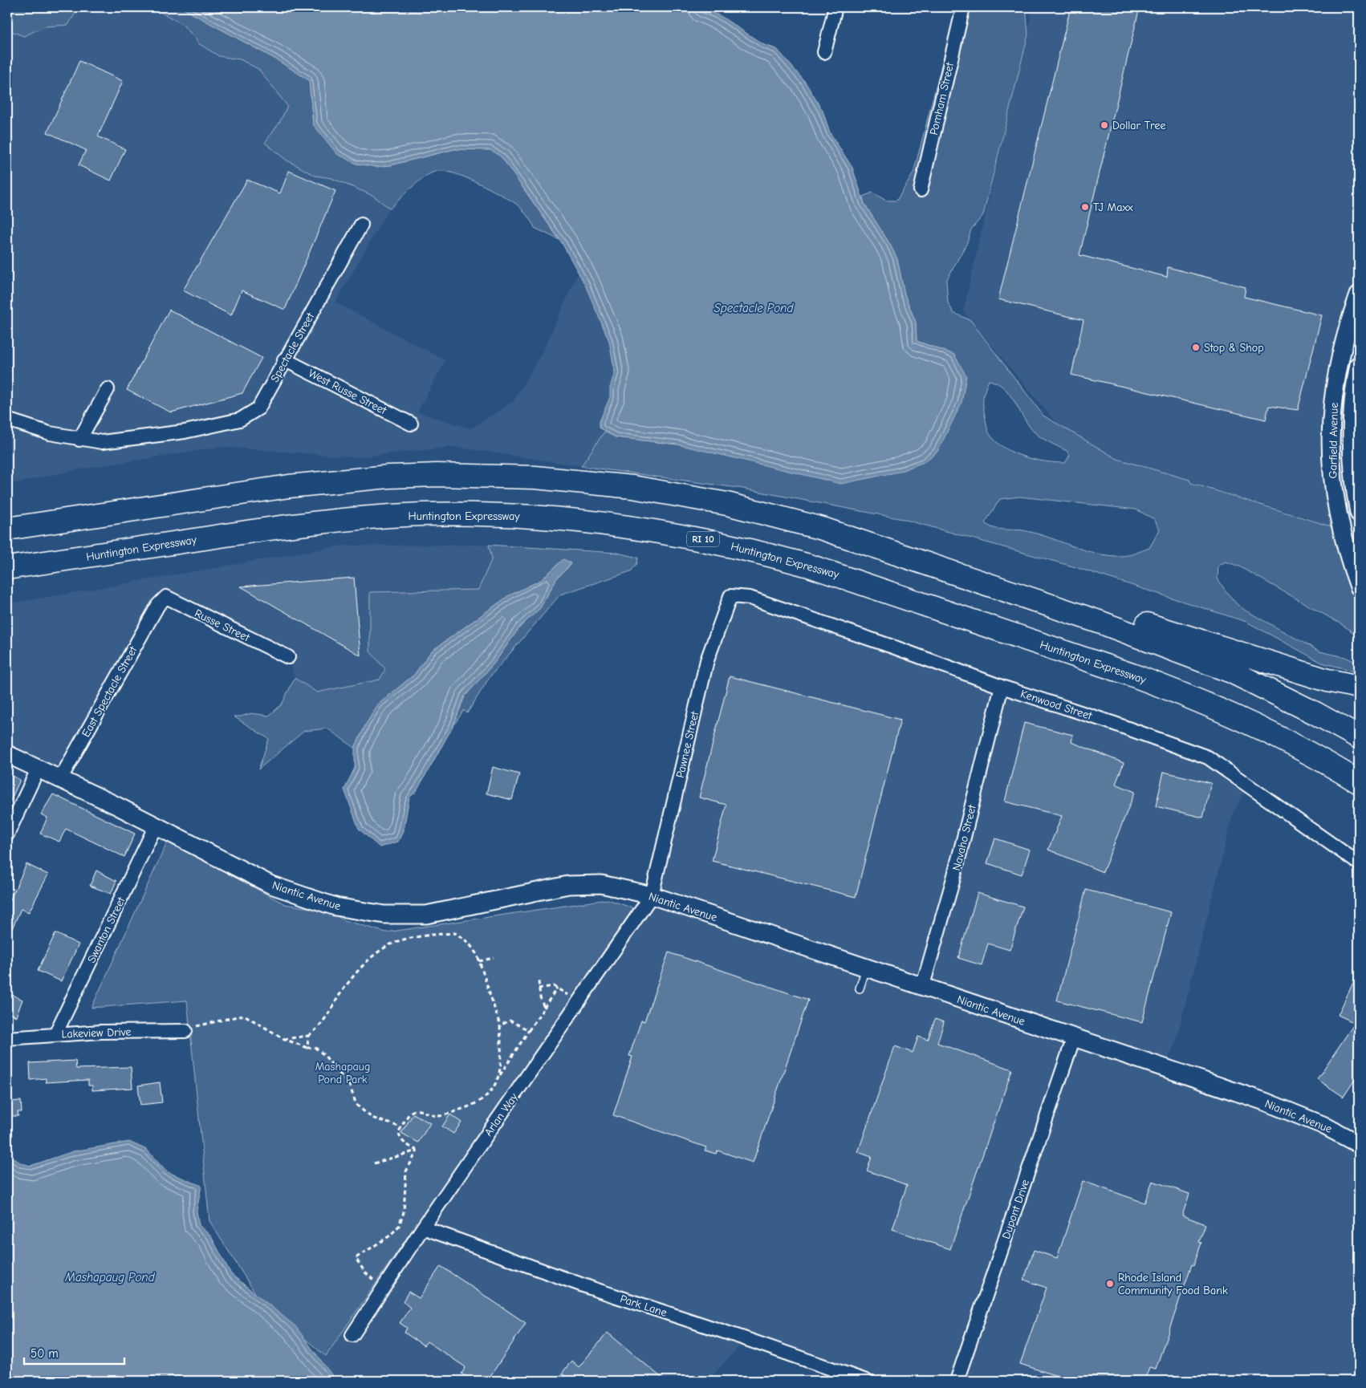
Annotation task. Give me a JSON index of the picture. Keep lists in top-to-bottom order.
{
  "streets": {
    "highway": ["Huntington Expressway", "RI 10"],
    "street": [
      "Pomham Street",
      "Spectacle Street",
      "West Russe Street",
      "Garfield Avenue",
      "Russe Street",
      "East Spectacle Street",
      "Kenwood Street",
      "Pawnee Street",
      "Navaho Street",
      "Niantic Avenue",
      "Swanton Street",
      "Lakeview Drive",
      "Arlan Way",
      "Dupont Drive",
      "Park Lane"
    ]
  },
  "crossings": [
    ["Spectacle Street", "West Russe Street"],
    ["Russe Street", "East Spectacle Street"],
    ["East Spectacle Street", "Niantic Avenue"],
    ["Kenwood Street", "Pawnee Street"],
    ["Kenwood Street", "Navaho Street"],
    ["Pawnee Street", "Niantic Avenue"],
    ["Pawnee Street", "Arlan Way"],
    ["Navaho Street", "Niantic Avenue"],
    ["Niantic Avenue", "Swanton Street"],
    ["Niantic Avenue", "Arlan Way"],
    ["Niantic Avenue", "Dupont Drive"],
    ["Swanton Street", "Lakeview Drive"],
    ["Arlan Way", "Park Lane"]
  ],
  "water": ["Spectacle Pond", "Mashapaug Pond"],
  "parks": ["Mashapaug Pond Park"],
  "places": [
    "Dollar Tree",
    "TJ Maxx",
    "Stop & Shop",
    "Rhode Island Community Food Bank"
  ],
  "scale_bar": "50 m"
}
